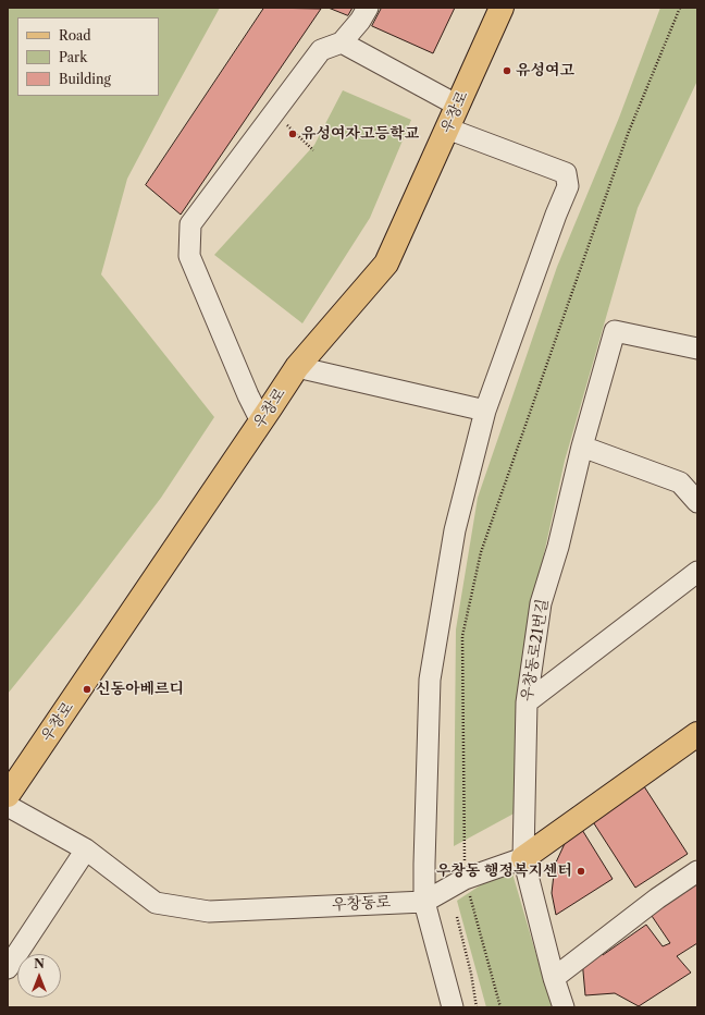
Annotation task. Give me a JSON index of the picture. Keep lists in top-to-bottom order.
{
  "streets": {
    "main road": ["우창로", "우창동로"],
    "street": ["우창동로21번길"]
  },
  "crossings": [
    ["우창동로21번길", "우창동로"]
  ],
  "places": [
    "유성여고",
    "유성여자고등학교",
    "신동아베르디",
    "우창동 행정복지센터"
  ],
  "legend": ["Road", "Park", "Building"],
  "north": "top"
}
